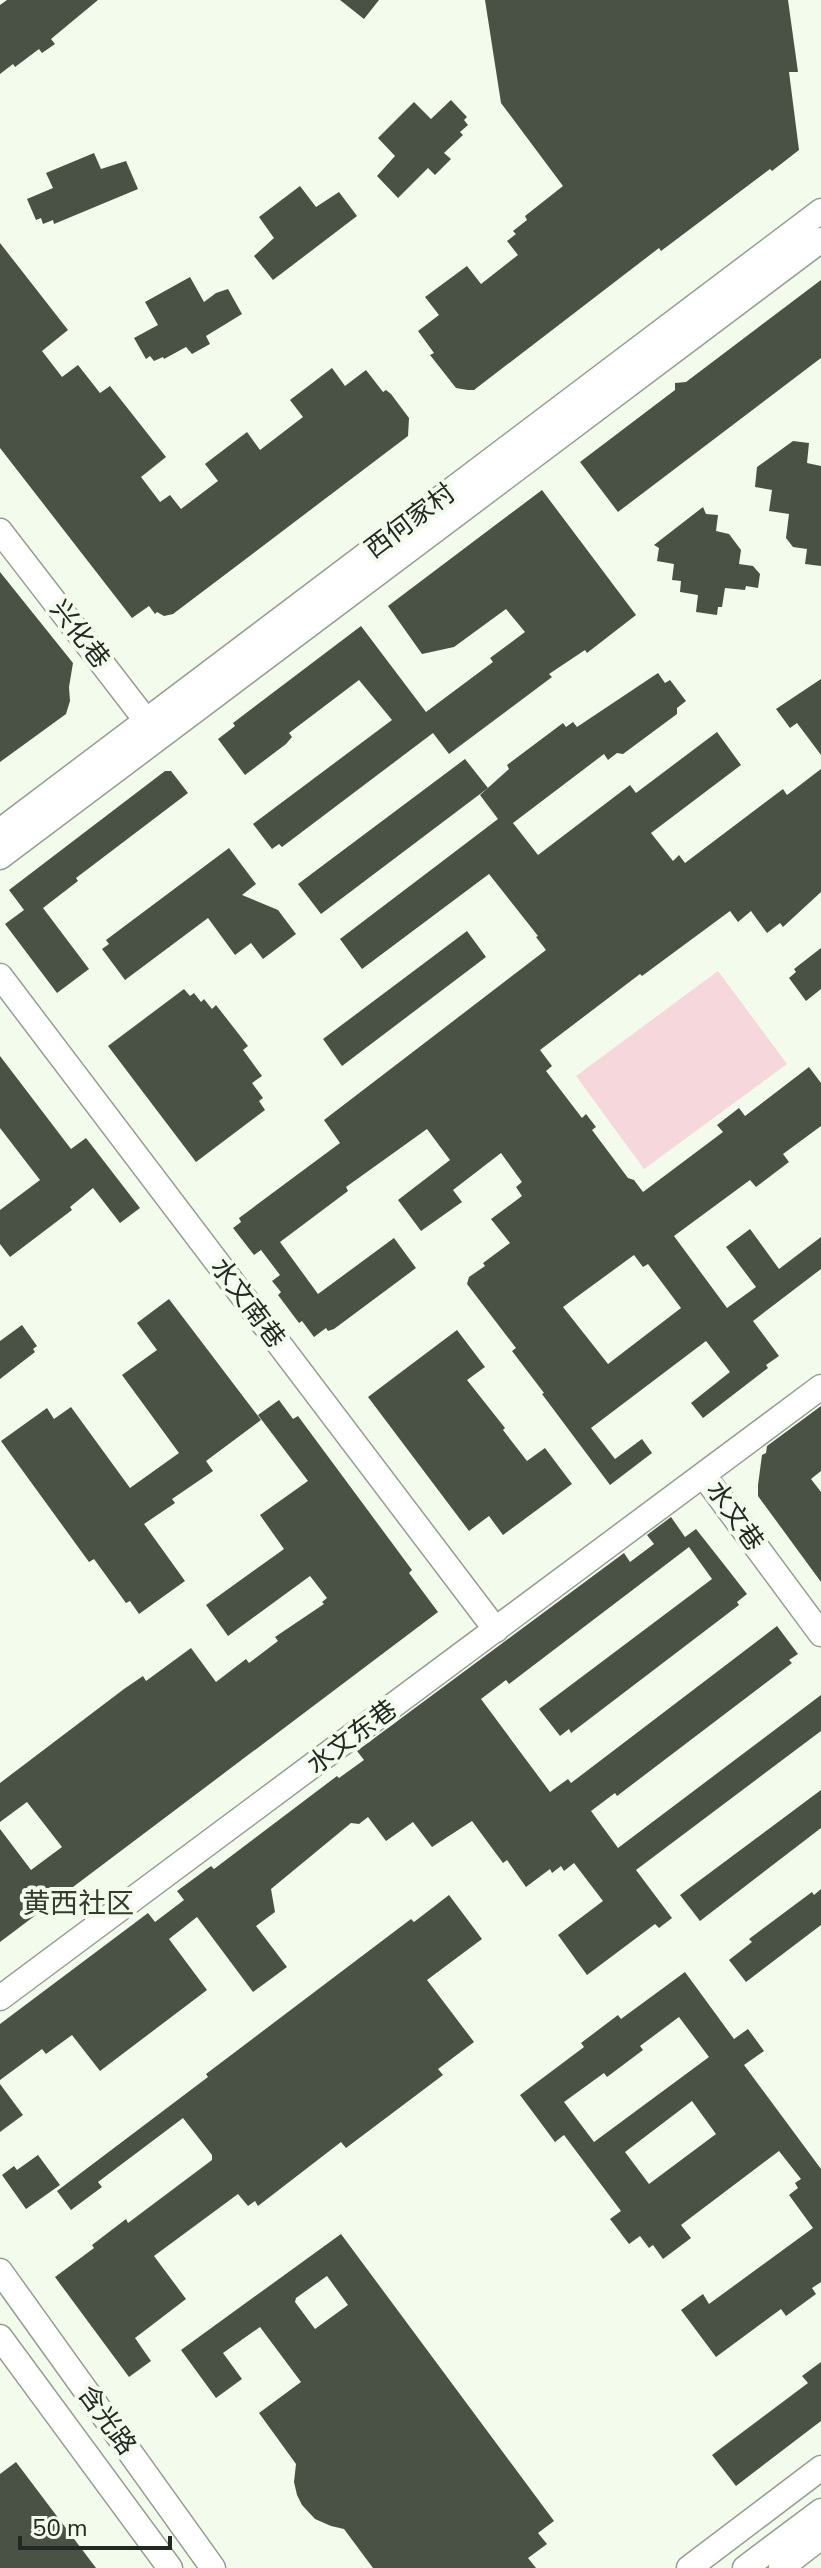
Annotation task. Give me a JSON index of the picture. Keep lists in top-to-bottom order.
{
  "streets": {
    "street": [
      "西何家村",
      "兴化巷",
      "水文南巷",
      "水文巷",
      "水文东巷",
      "含光路"
    ]
  },
  "crossings": [
    ["西何家村", "兴化巷"],
    ["水文南巷", "水文东巷"],
    ["水文巷", "水文东巷"]
  ],
  "districts": ["黄西社区"],
  "scale_bar": "50 m"
}
